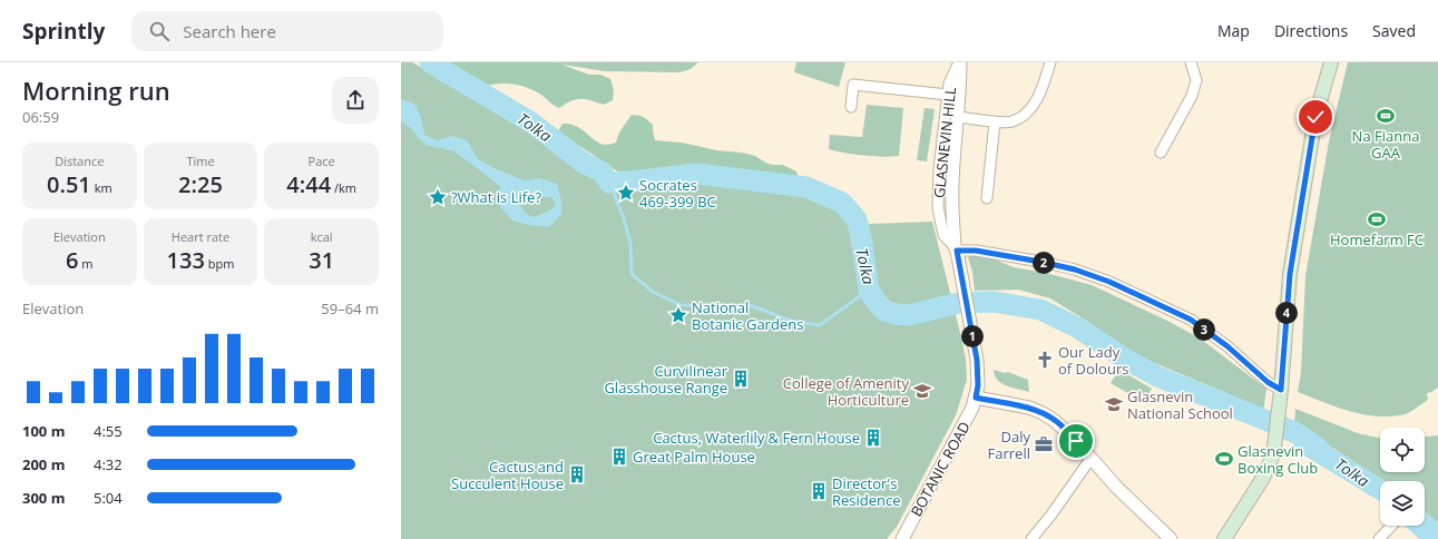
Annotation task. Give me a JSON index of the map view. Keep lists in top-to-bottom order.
{
  "streets": {
    "street": ["GLASNEVIN HILL", "BOTANIC ROAD"]
  },
  "crossings": [
    ["GLASNEVIN HILL", "BOTANIC ROAD"]
  ],
  "water": ["Tolka"],
  "places": {
    "sports": ["Na Fianna GAA", "Homefarm FC", "Glasnevin Boxing Club"],
    "place": ["Socrates 469-399 BC", "?What is Life?", "National Botanic Gardens"],
    "church": ["Our Lady of Dolours"],
    "building": [
      "Curvilinear Glasshouse Range",
      "Cactus, Waterlily & Fern House",
      "Great Palm House",
      "Cactus and Succulent House",
      "Director's Residence"
    ],
    "school or university": ["College of Amenity Horticulture", "Glasnevin National School"],
    "office": ["Daly Farrell"]
  },
  "page": {
    "header": "Sprintly",
    "search": "Search here",
    "nav": ["Map", "Directions", "Saved"],
    "heading": ["Morning run", "06:59"],
    "stats": [
      ["Distance", "0.51 km"],
      ["Time", "2:25"],
      ["Pace", "4:44 /km"],
      ["Elevation", "6 m"],
      ["Heart rate", "133 bpm"],
      ["kcal", "31"]
    ],
    "pins": [
      "2",
      "4",
      "3",
      "1"
    ],
    "chart": ["Elevation", "59–64 m"],
    "list": [
      {
        "name": "100 m",
        "note": "4:55"
      },
      {
        "name": "200 m",
        "note": "4:32"
      },
      {
        "name": "300 m",
        "note": "5:04"
      }
    ]
  }
}
